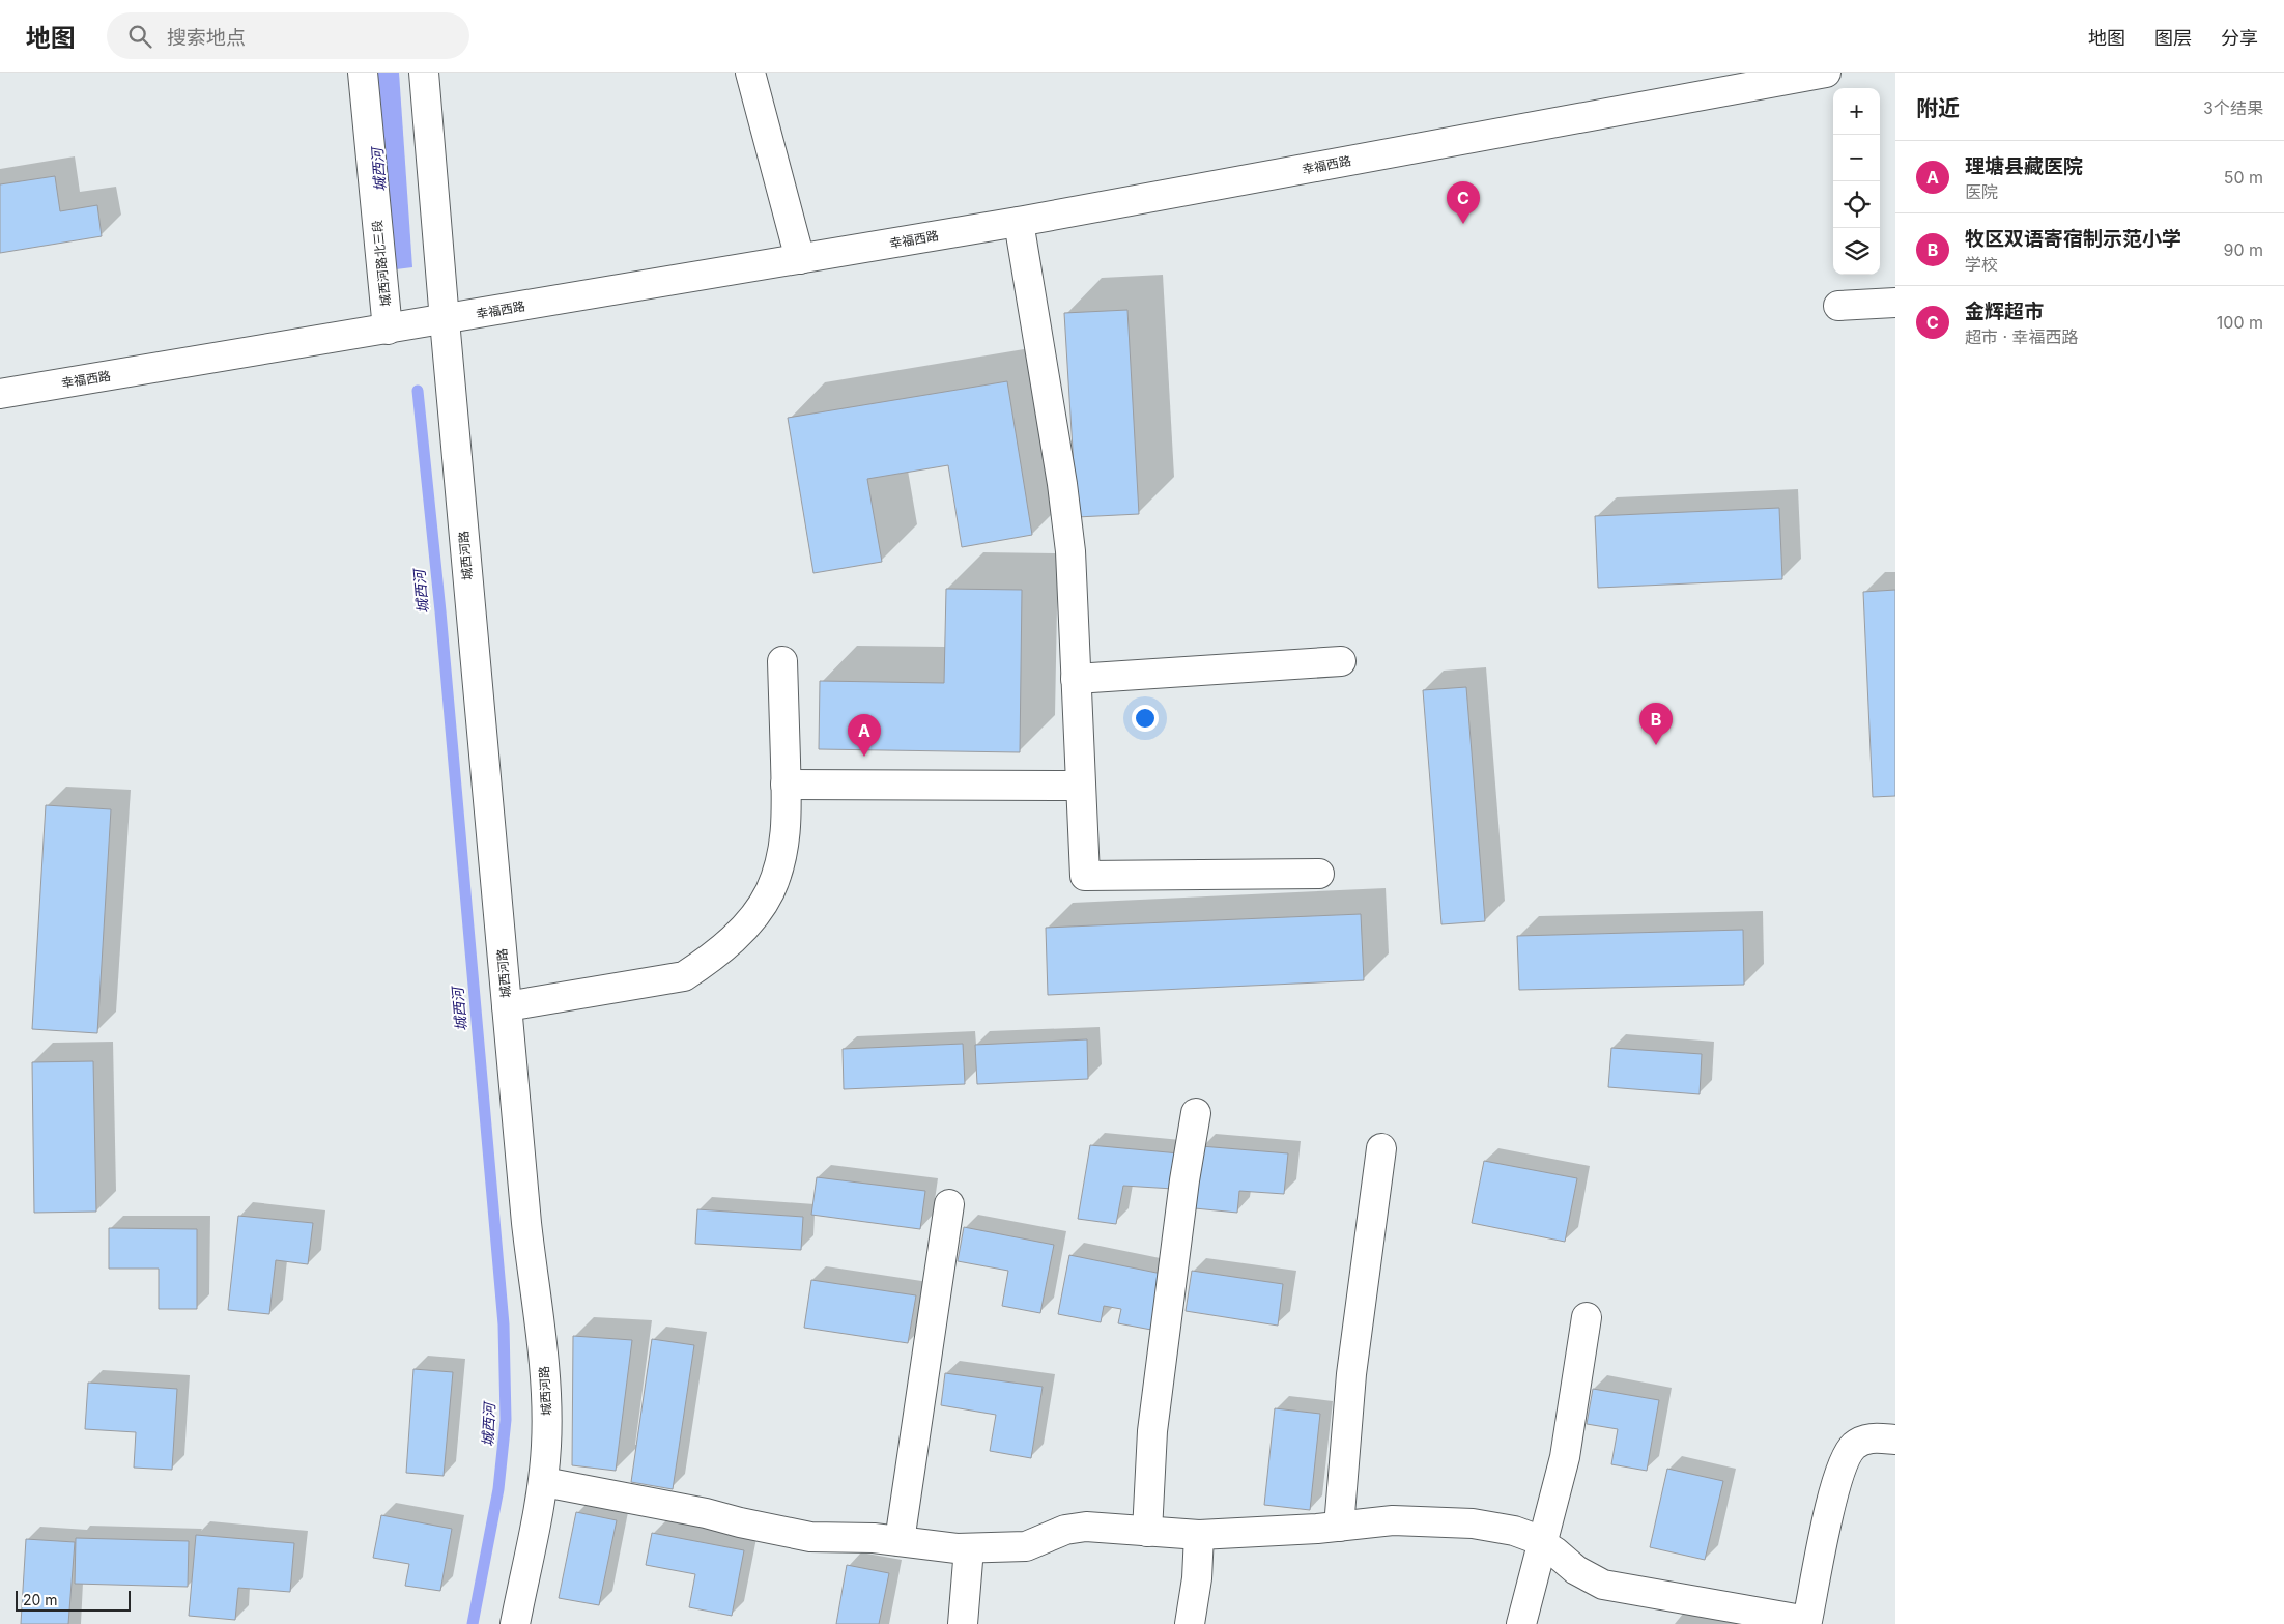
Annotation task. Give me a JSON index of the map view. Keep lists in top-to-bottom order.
{
  "streets": {
    "street": ["幸福西路", "城西河路北三段", "城西河路"]
  },
  "crossings": [
    ["幸福西路", "城西河路北三段"],
    ["幸福西路", "城西河路"]
  ],
  "water": ["城西河"],
  "scale_bar": "20 m",
  "page": {
    "header": "地图",
    "search": "搜索地点",
    "nav": ["地图", "图层", "分享"],
    "heading": ["附近", "3个结果"],
    "map_buttons": ["+", "−"],
    "list": [
      {
        "mark": "A",
        "name": "理塘县藏医院",
        "note": "医院",
        "value": "50 m"
      },
      {
        "mark": "B",
        "name": "牧区双语寄宿制示范小学",
        "note": "学校",
        "value": "90 m"
      },
      {
        "mark": "C",
        "name": "金辉超市",
        "note": "超市 · 幸福西路",
        "value": "100 m"
      }
    ],
    "pins": ["C", "B", "A"],
    "scale": "20 m"
  }
}
